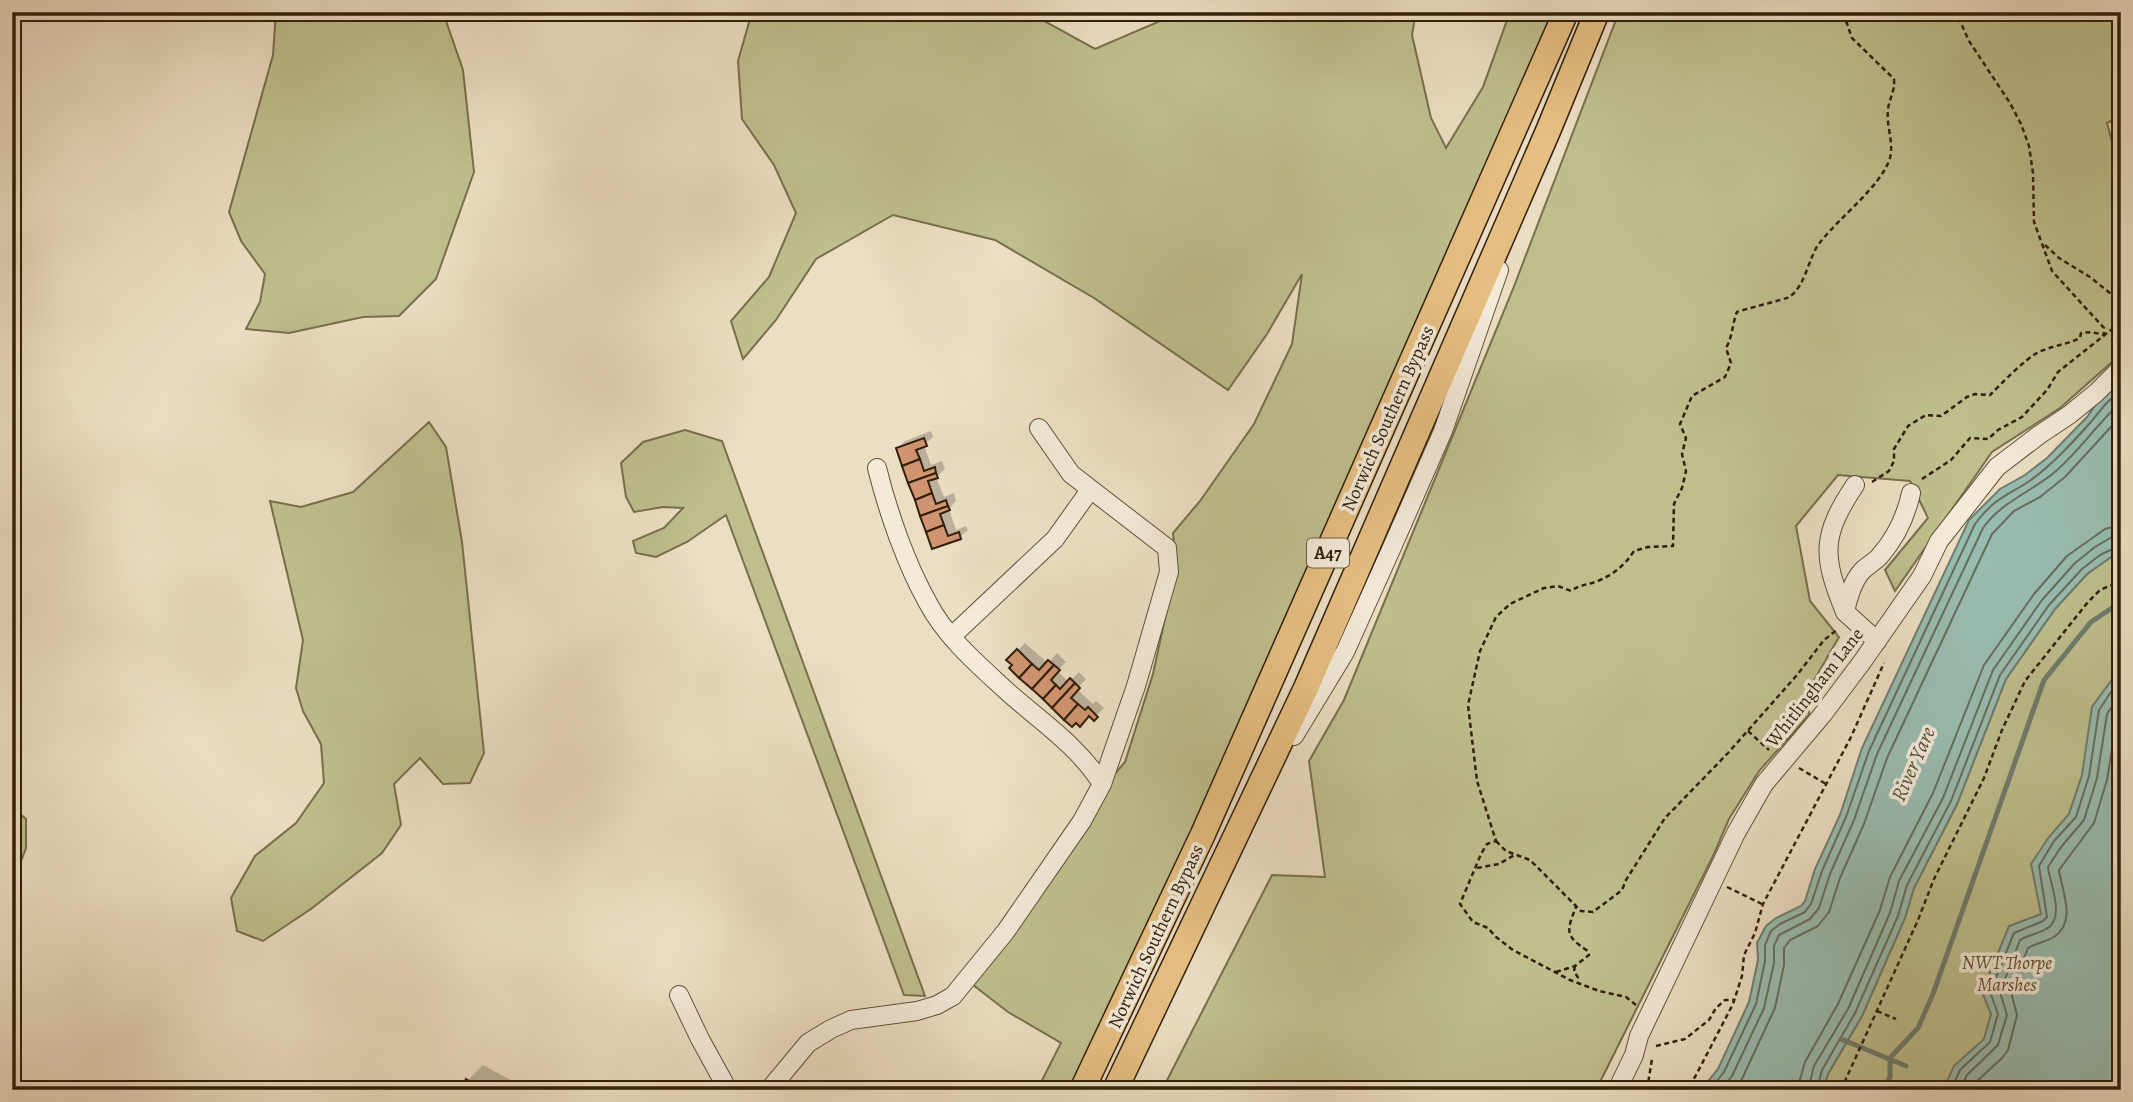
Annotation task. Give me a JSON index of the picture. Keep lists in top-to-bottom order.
{
  "streets": {
    "highway": ["Norwich Southern Bypass", "A47"],
    "street": ["Whitlingham Lane"]
  },
  "water": ["River Yare"],
  "parks": ["NWT Thorpe Marshes"]
}
